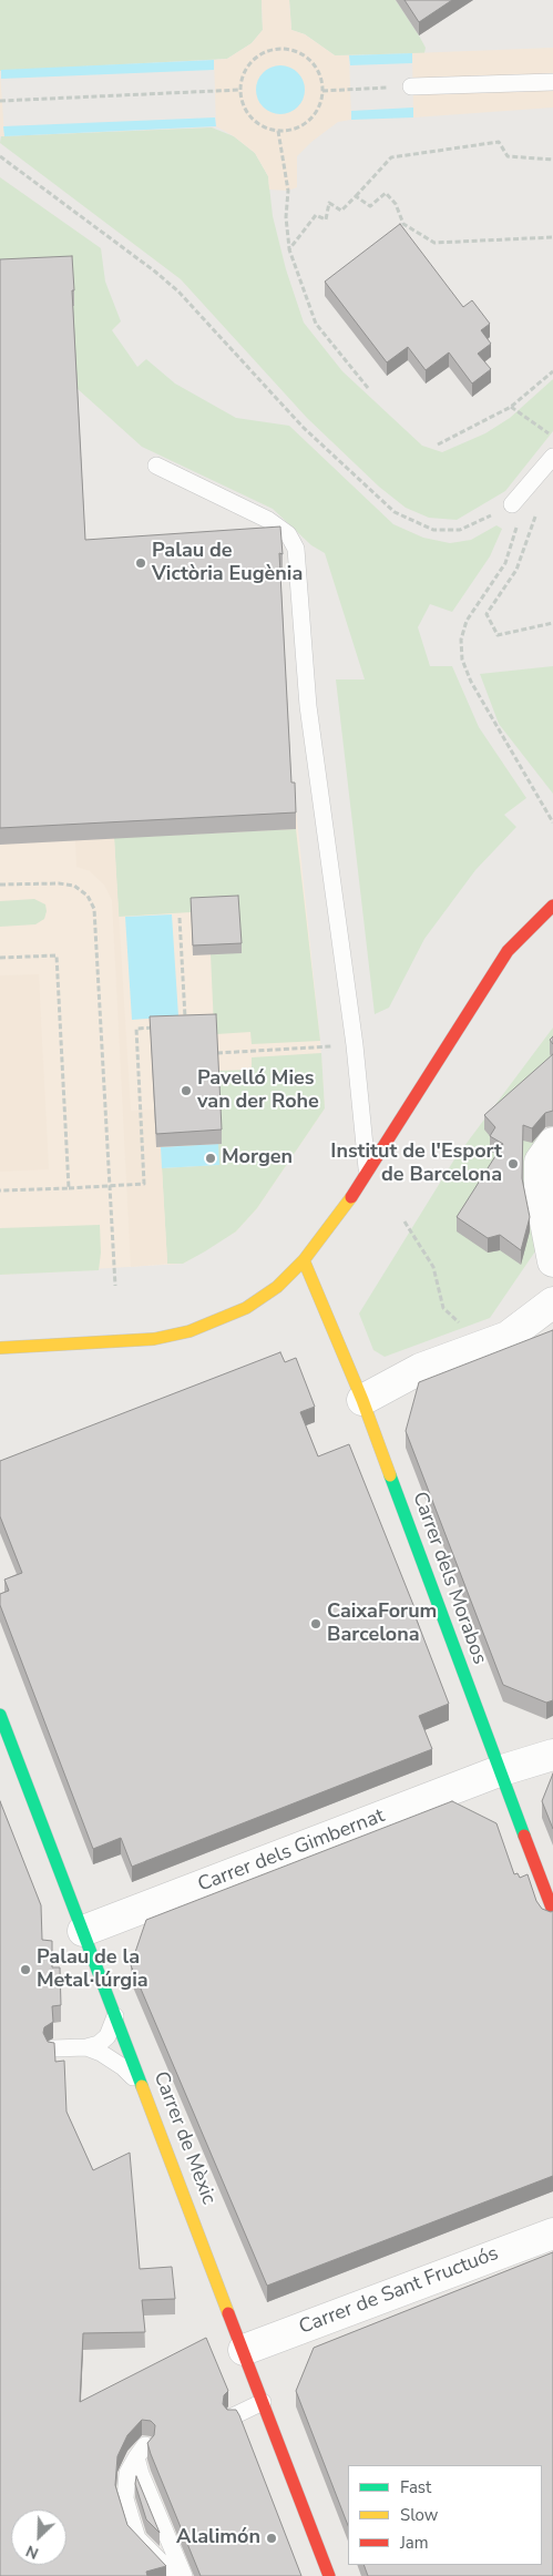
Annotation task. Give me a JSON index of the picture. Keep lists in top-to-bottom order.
{
  "streets": {
    "street": [
      "Carrer dels Morabos",
      "Carrer dels Gimbernat",
      "Carrer de Mèxic",
      "Carrer de Sant Fructuós"
    ]
  },
  "crossings": [
    ["Carrer dels Morabos", "Carrer dels Gimbernat"],
    ["Carrer dels Gimbernat", "Carrer de Mèxic"],
    ["Carrer de Mèxic", "Carrer de Sant Fructuós"]
  ],
  "places": [
    "Palau de Victòria Eugènia",
    "Pavelló Mies van der Rohe",
    "Morgen",
    "Institut de l'Esport de Barcelona",
    "CaixaForum Barcelona",
    "Palau de la Metal·lúrgia",
    "Alalimón"
  ],
  "legend": ["Fast", "Slow", "Jam"],
  "north": "bottom left"
}
